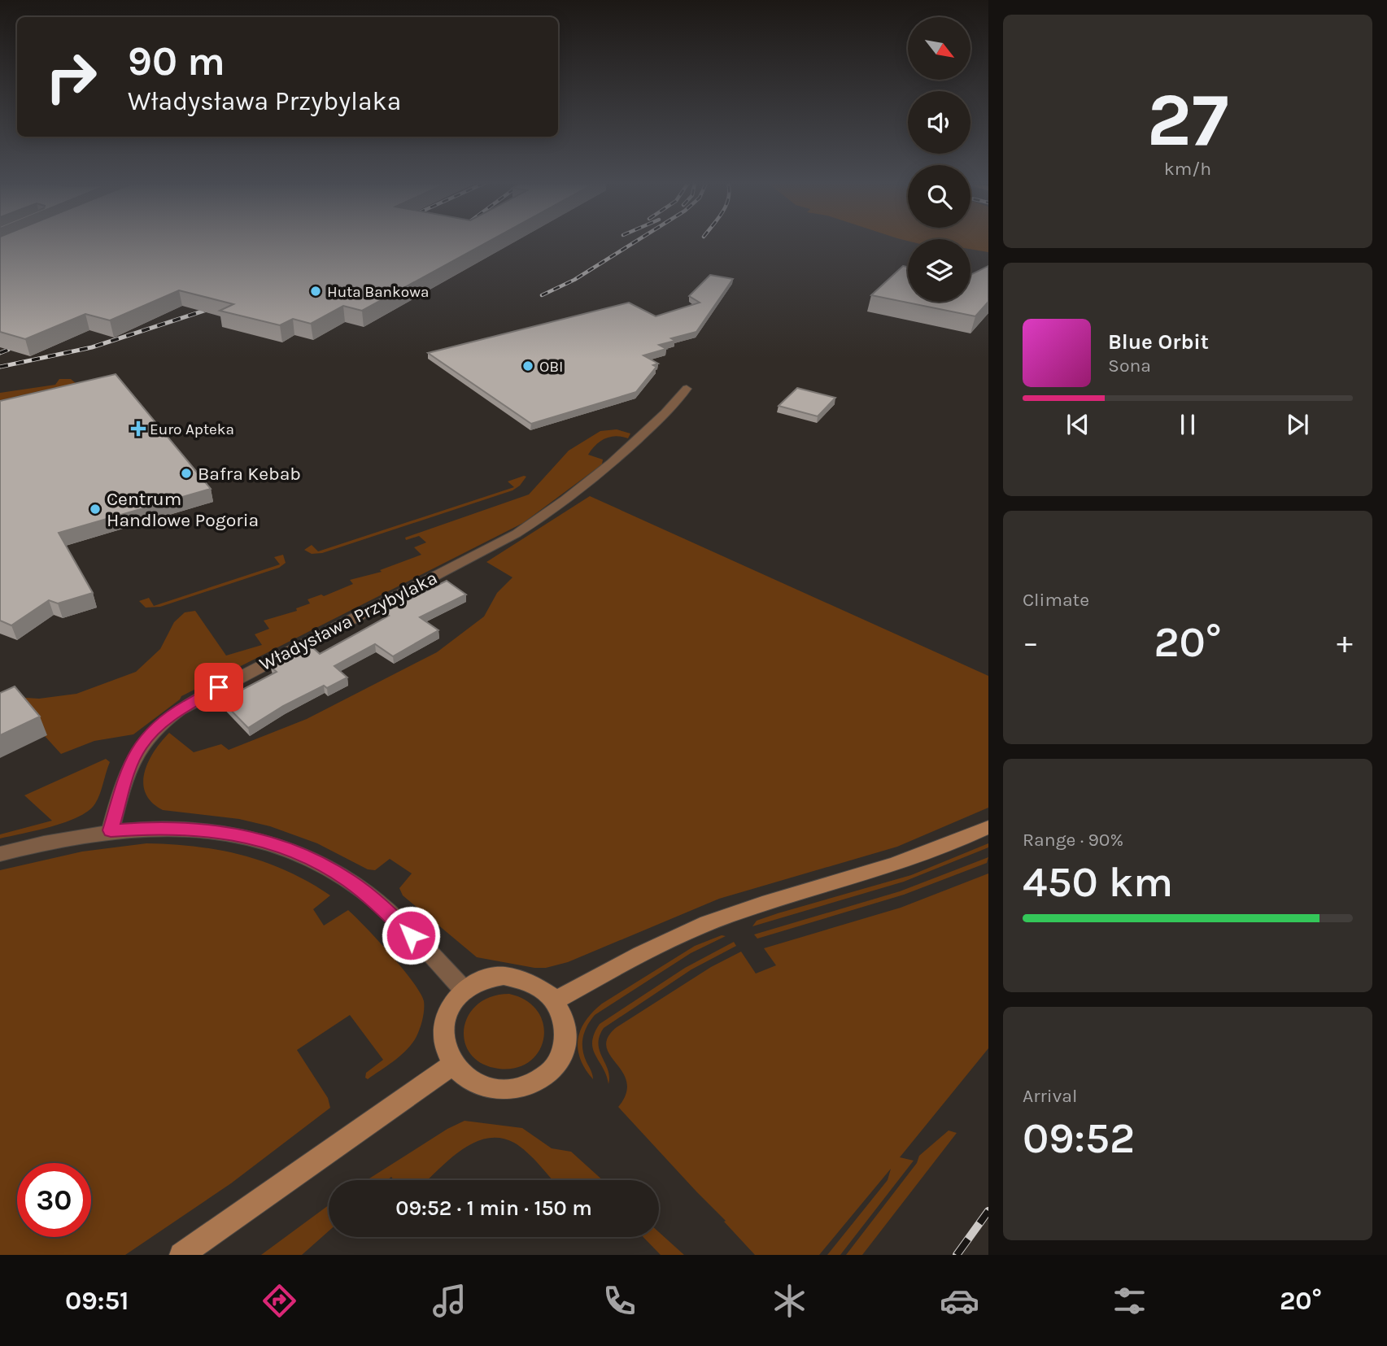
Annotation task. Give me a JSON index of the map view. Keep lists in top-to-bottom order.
{
  "streets": {
    "street": ["Władysława Przybylaka"]
  },
  "places": {
    "other": [
      "Huta Bankowa",
      "OBI",
      "Bafra Kebab",
      "Centrum Handlowe Pogoria"
    ],
    "health": ["Euro Apteka"]
  },
  "north": "bottom right",
  "page": {
    "tile": [
      ["27", "km/h"],
      "Climate",
      ["Range · 90%", "450 km"],
      ["Arrival", "09:52"]
    ],
    "turn": ["90 m", "Władysława Przybylaka"],
    "song": ["Blue Orbit", "Sona"],
    "heat": ["−", "20°", "+"],
    "limit": "30",
    "trip": "09:52 · 1 min · 150 m",
    "tabs": ["09:51", "20°"]
  }
}
